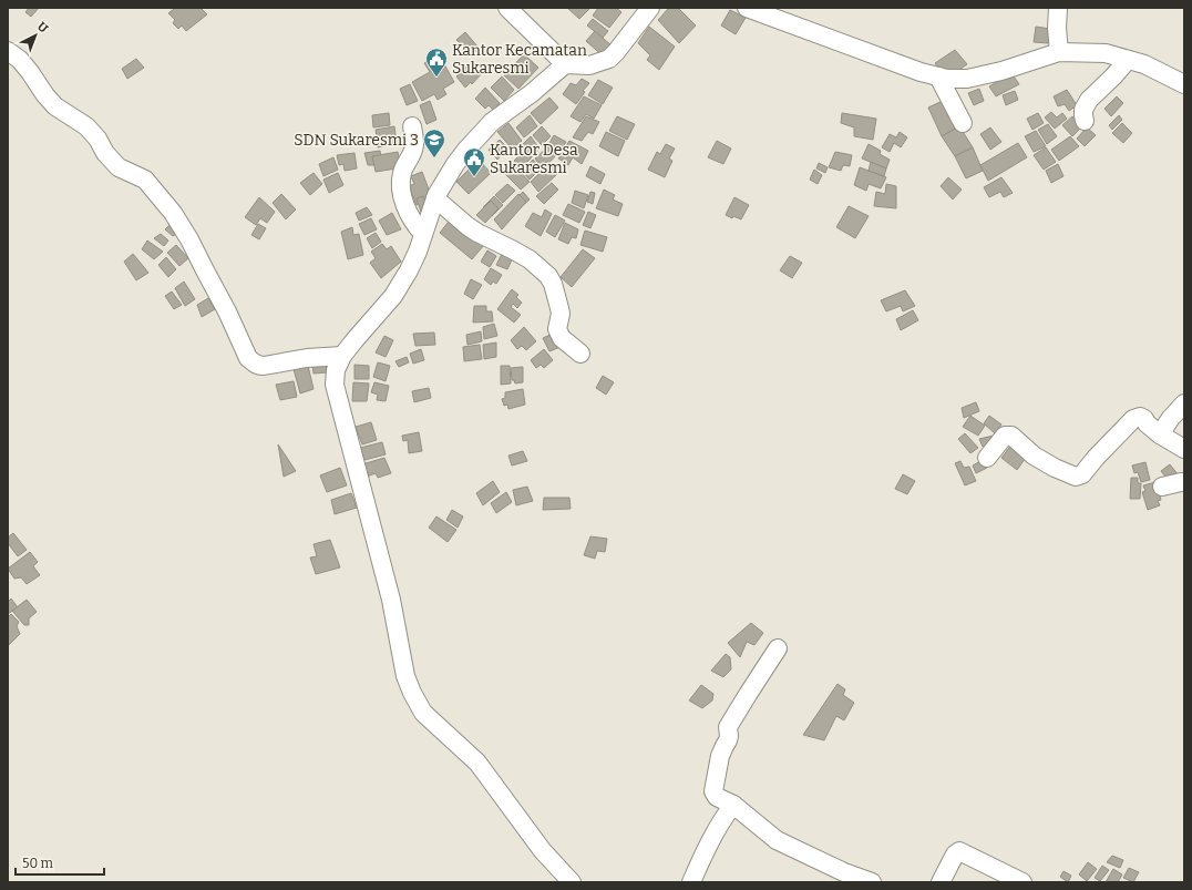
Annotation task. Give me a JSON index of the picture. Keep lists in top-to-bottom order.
{
  "places": {
    "public building": ["Kantor Kecamatan Sukaresmi", "Kantor Desa Sukaresmi"],
    "school or university": ["SDN Sukaresmi 3"]
  },
  "scale_bar": "50 m",
  "north": "top right"
}
